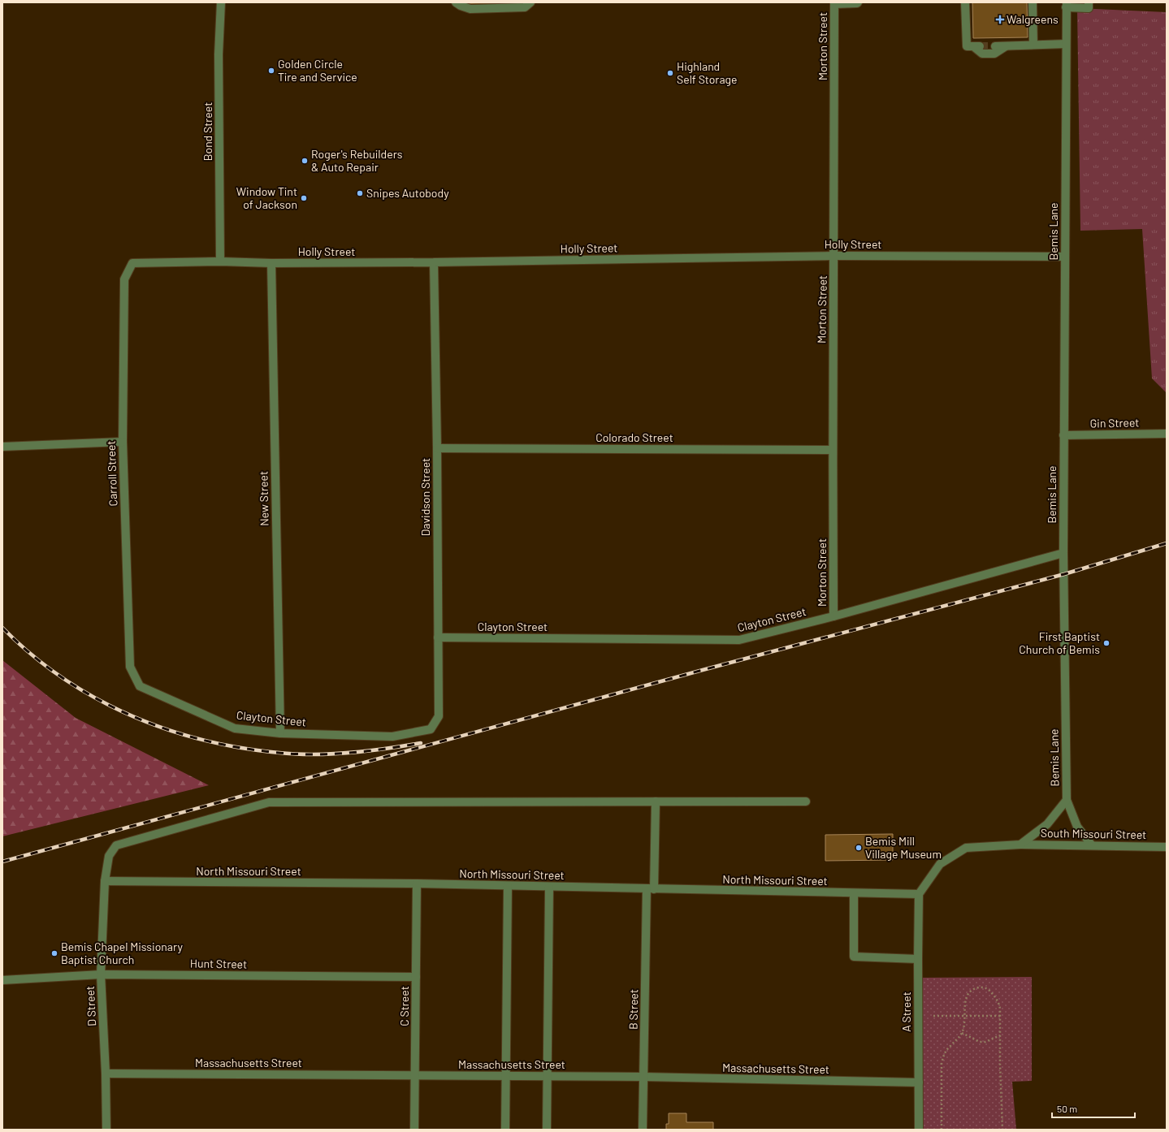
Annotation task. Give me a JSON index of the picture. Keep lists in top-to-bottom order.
{
  "streets": {
    "street": [
      "Morton Street",
      "Bond Street",
      "Bemis Lane",
      "Holly Street",
      "Gin Street",
      "Colorado Street",
      "Carroll Street",
      "Davidson Street",
      "New Street",
      "Clayton Street",
      "South Missouri Street",
      "North Missouri Street",
      "Hunt Street",
      "D Street",
      "C Street",
      "B Street",
      "A Street",
      "Massachusetts Street"
    ]
  },
  "crossings": [
    ["Morton Street", "Holly Street"],
    ["Morton Street", "Colorado Street"],
    ["Morton Street", "Clayton Street"],
    ["Bond Street", "Holly Street"],
    ["Bemis Lane", "Holly Street"],
    ["Bemis Lane", "Gin Street"],
    ["Bemis Lane", "Clayton Street"],
    ["Bemis Lane", "South Missouri Street"],
    ["Holly Street", "Carroll Street"],
    ["Holly Street", "Davidson Street"],
    ["Holly Street", "New Street"],
    ["Colorado Street", "Davidson Street"],
    ["Carroll Street", "Clayton Street"],
    ["Davidson Street", "Clayton Street"],
    ["New Street", "Clayton Street"],
    ["North Missouri Street", "D Street"],
    ["North Missouri Street", "C Street"],
    ["North Missouri Street", "B Street"],
    ["North Missouri Street", "A Street"],
    ["Hunt Street", "D Street"],
    ["Hunt Street", "C Street"],
    ["D Street", "B Street"],
    ["D Street", "Massachusetts Street"],
    ["C Street", "Massachusetts Street"],
    ["B Street", "Massachusetts Street"],
    ["A Street", "Massachusetts Street"]
  ],
  "places": {
    "health": ["Walgreens"],
    "other": [
      "Golden Circle Tire and Service",
      "Highland Self Storage",
      "Roger's Rebuilders & Auto Repair",
      "Snipes Autobody",
      "Window Tint of Jackson",
      "First Baptist Church of Bemis",
      "Bemis Mill Village Museum",
      "Bemis Chapel Missionary Baptist Church"
    ]
  },
  "scale_bar": "50 m"
}
